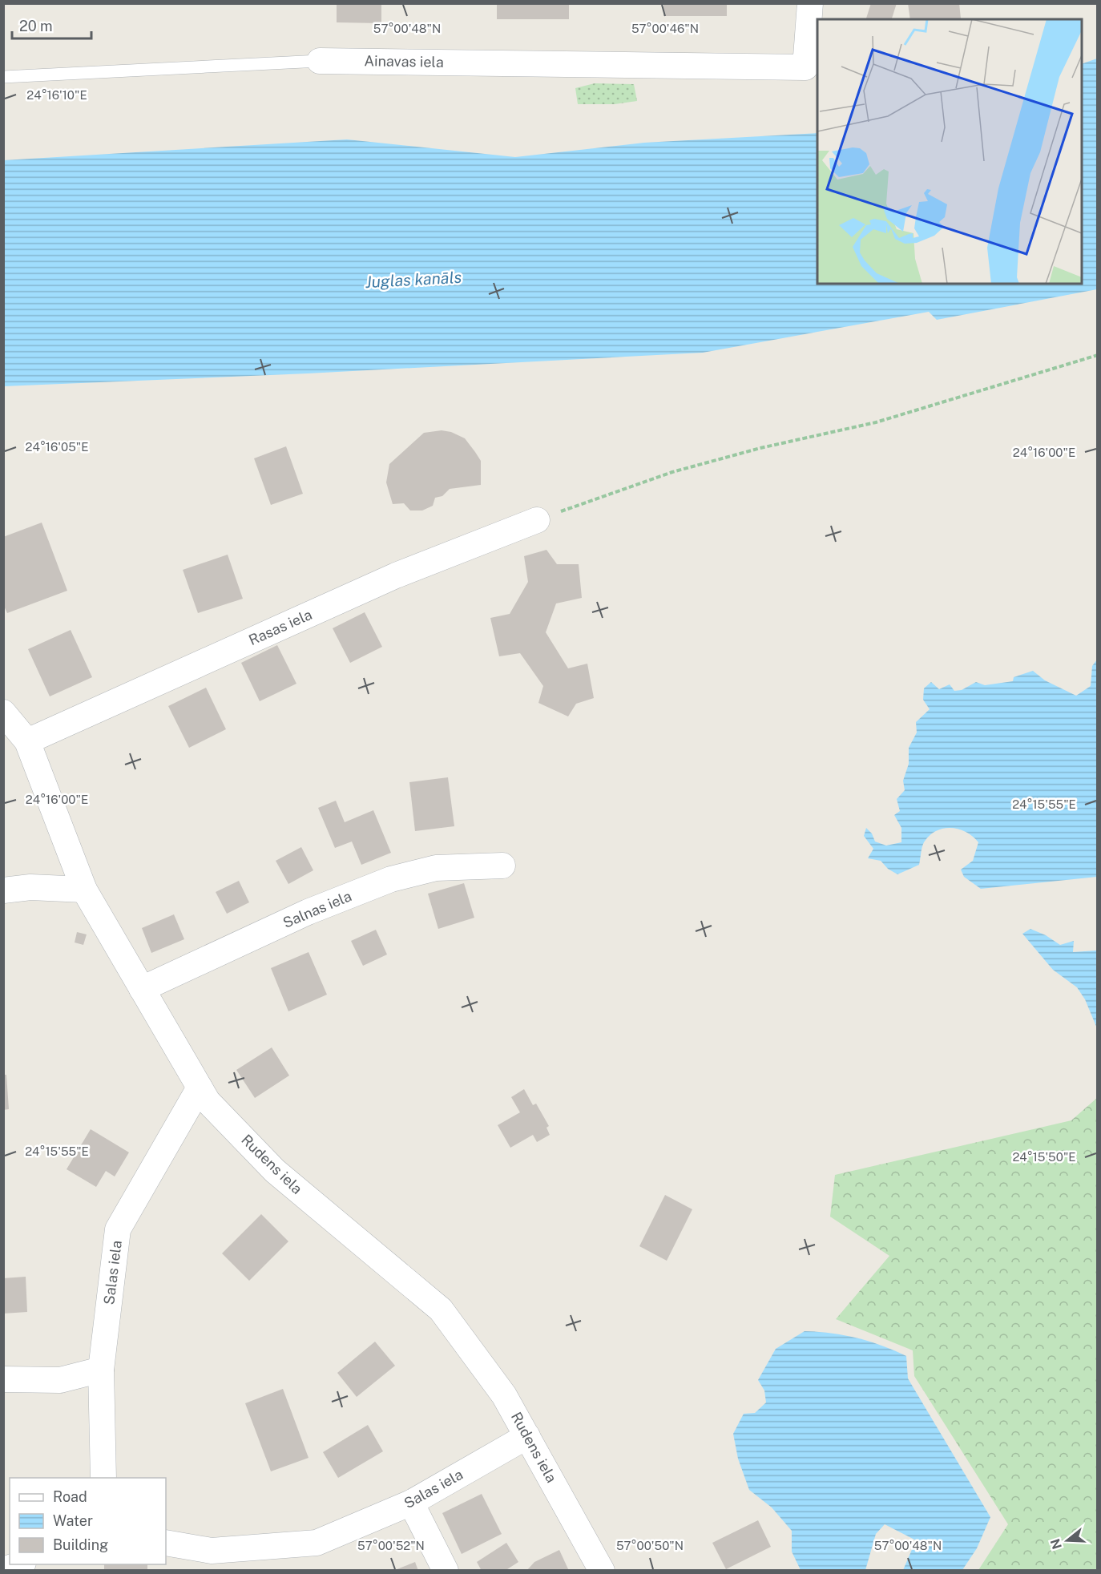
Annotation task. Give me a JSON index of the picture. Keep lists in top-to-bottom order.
{
  "streets": {
    "street": [
      "Ainavas iela",
      "Rasas iela",
      "Salnas iela",
      "Rudens iela",
      "Salas iela"
    ]
  },
  "crossings": [
    ["Rasas iela", "Rudens iela"],
    ["Salnas iela", "Rudens iela"],
    ["Rudens iela", "Salas iela"]
  ],
  "water": ["Juglas kanāls"],
  "legend": ["Road", "Water", "Building"],
  "scale_bar": "20 m",
  "north": "left",
  "coordinates": [
    "57°00'48\"N",
    "57°00'46\"N",
    "24°16'10\"E",
    "24°16'05\"E",
    "24°16'00\"E",
    "24°15'55\"E",
    "24°15'50\"E",
    "57°00'52\"N",
    "57°00'50\"N"
  ]
}
